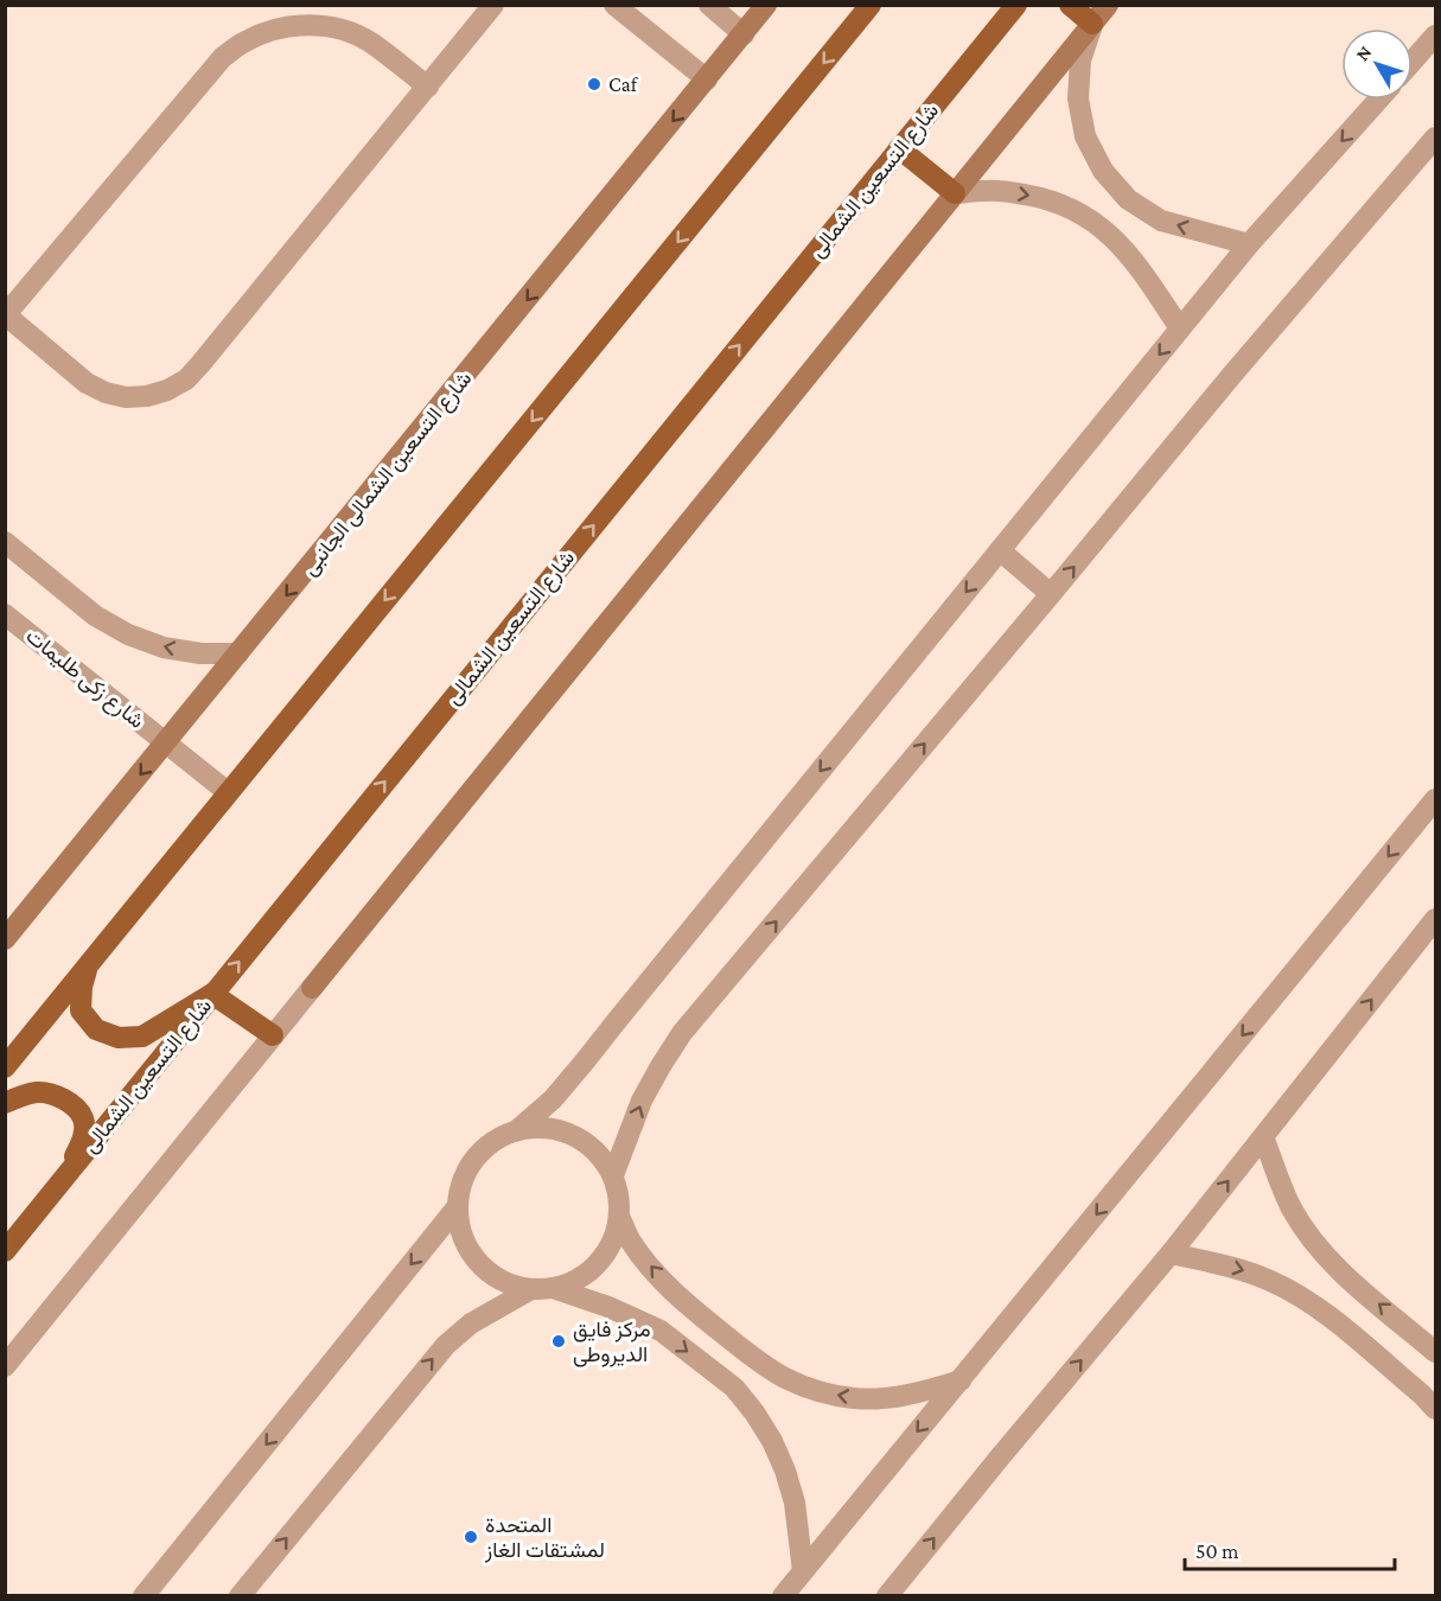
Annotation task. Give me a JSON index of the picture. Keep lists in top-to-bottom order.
{
  "streets": {
    "main road": ["شارع التسعين الشمالى"],
    "street": ["شارع التسعين الشمالى الجانبى", "شارع زكى طليمات"]
  },
  "crossings": [
    ["شارع التسعين الشمالى الجانبى", "شارع زكى طليمات"]
  ],
  "one_way": ["شارع التسعين الشمالى الجانبى"],
  "places": ["Caf", "مركز فايق الديروطى", "المتحدة لمشتقات الغاز"],
  "scale_bar": "50 m",
  "north": "top left"
}
